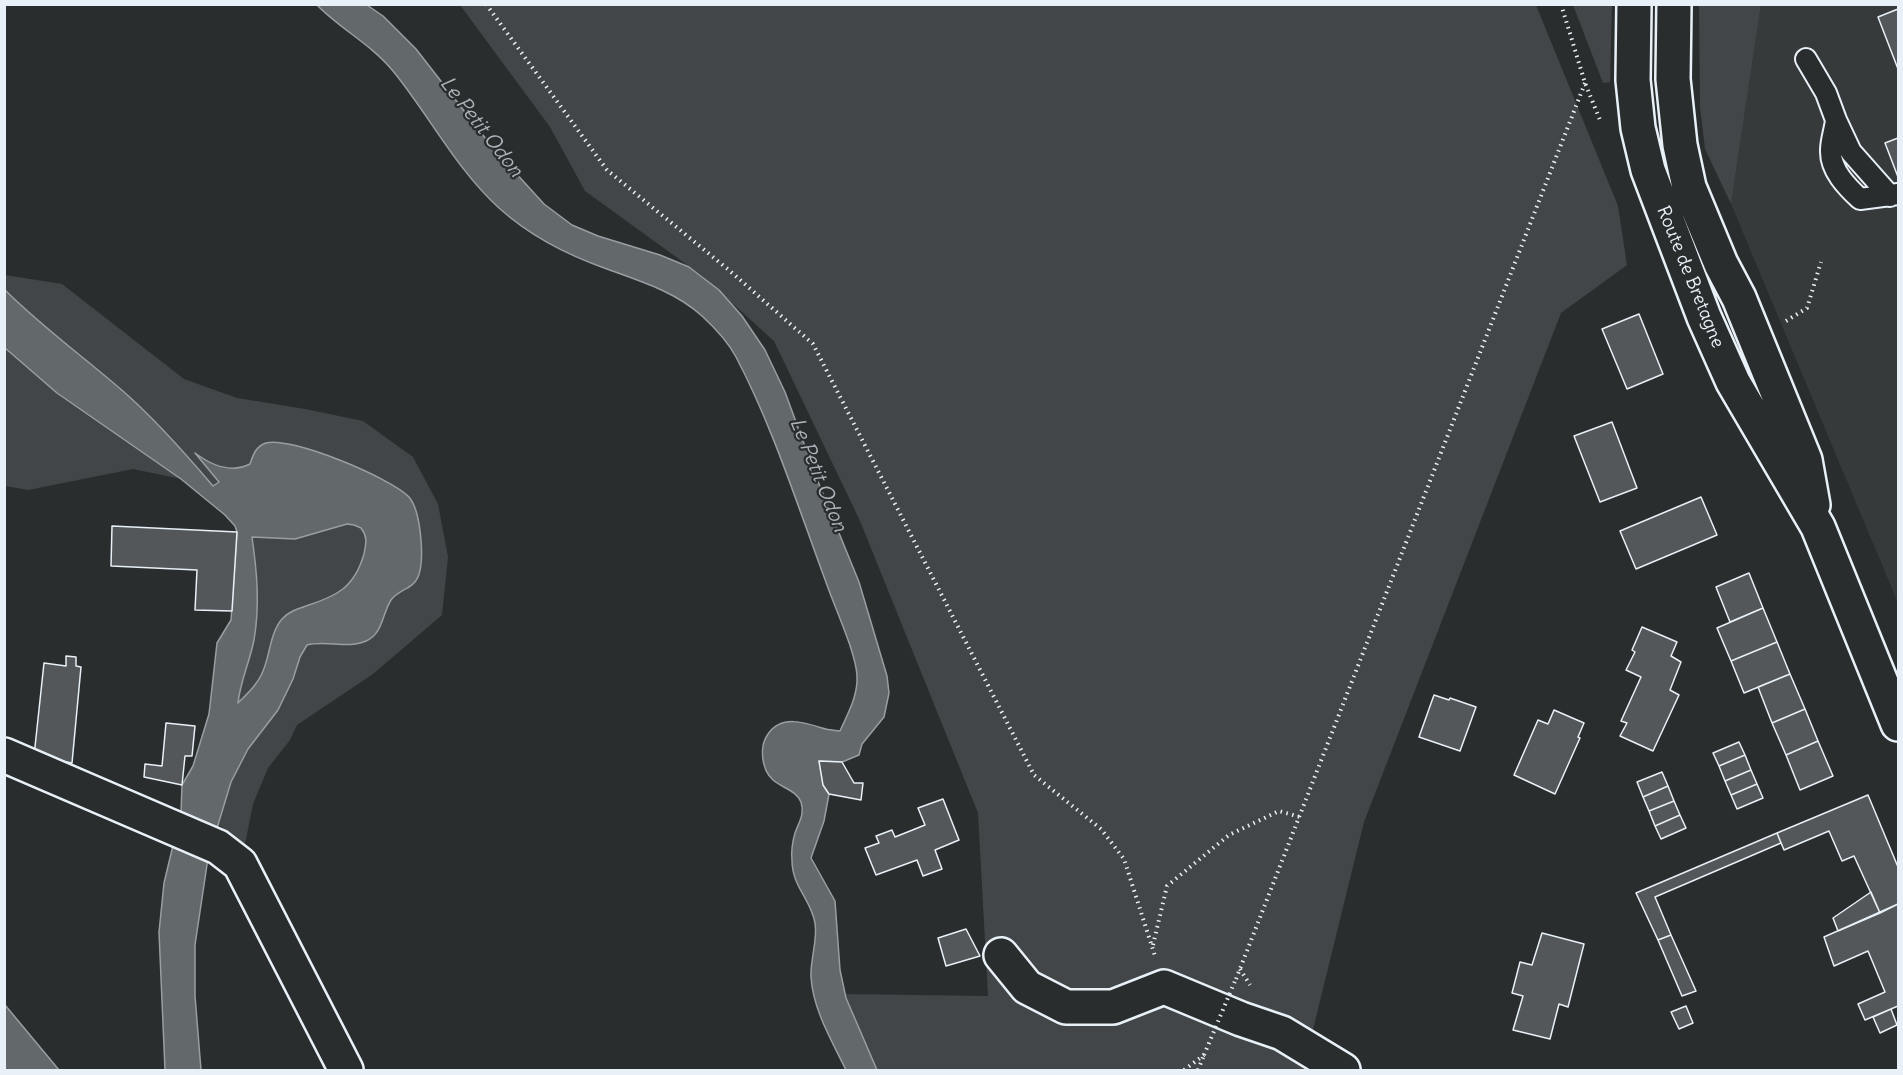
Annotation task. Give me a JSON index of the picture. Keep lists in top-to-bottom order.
{
  "streets": {
    "main road": ["Route de Bretagne"]
  },
  "water": ["Le Petit Odon"]
}
